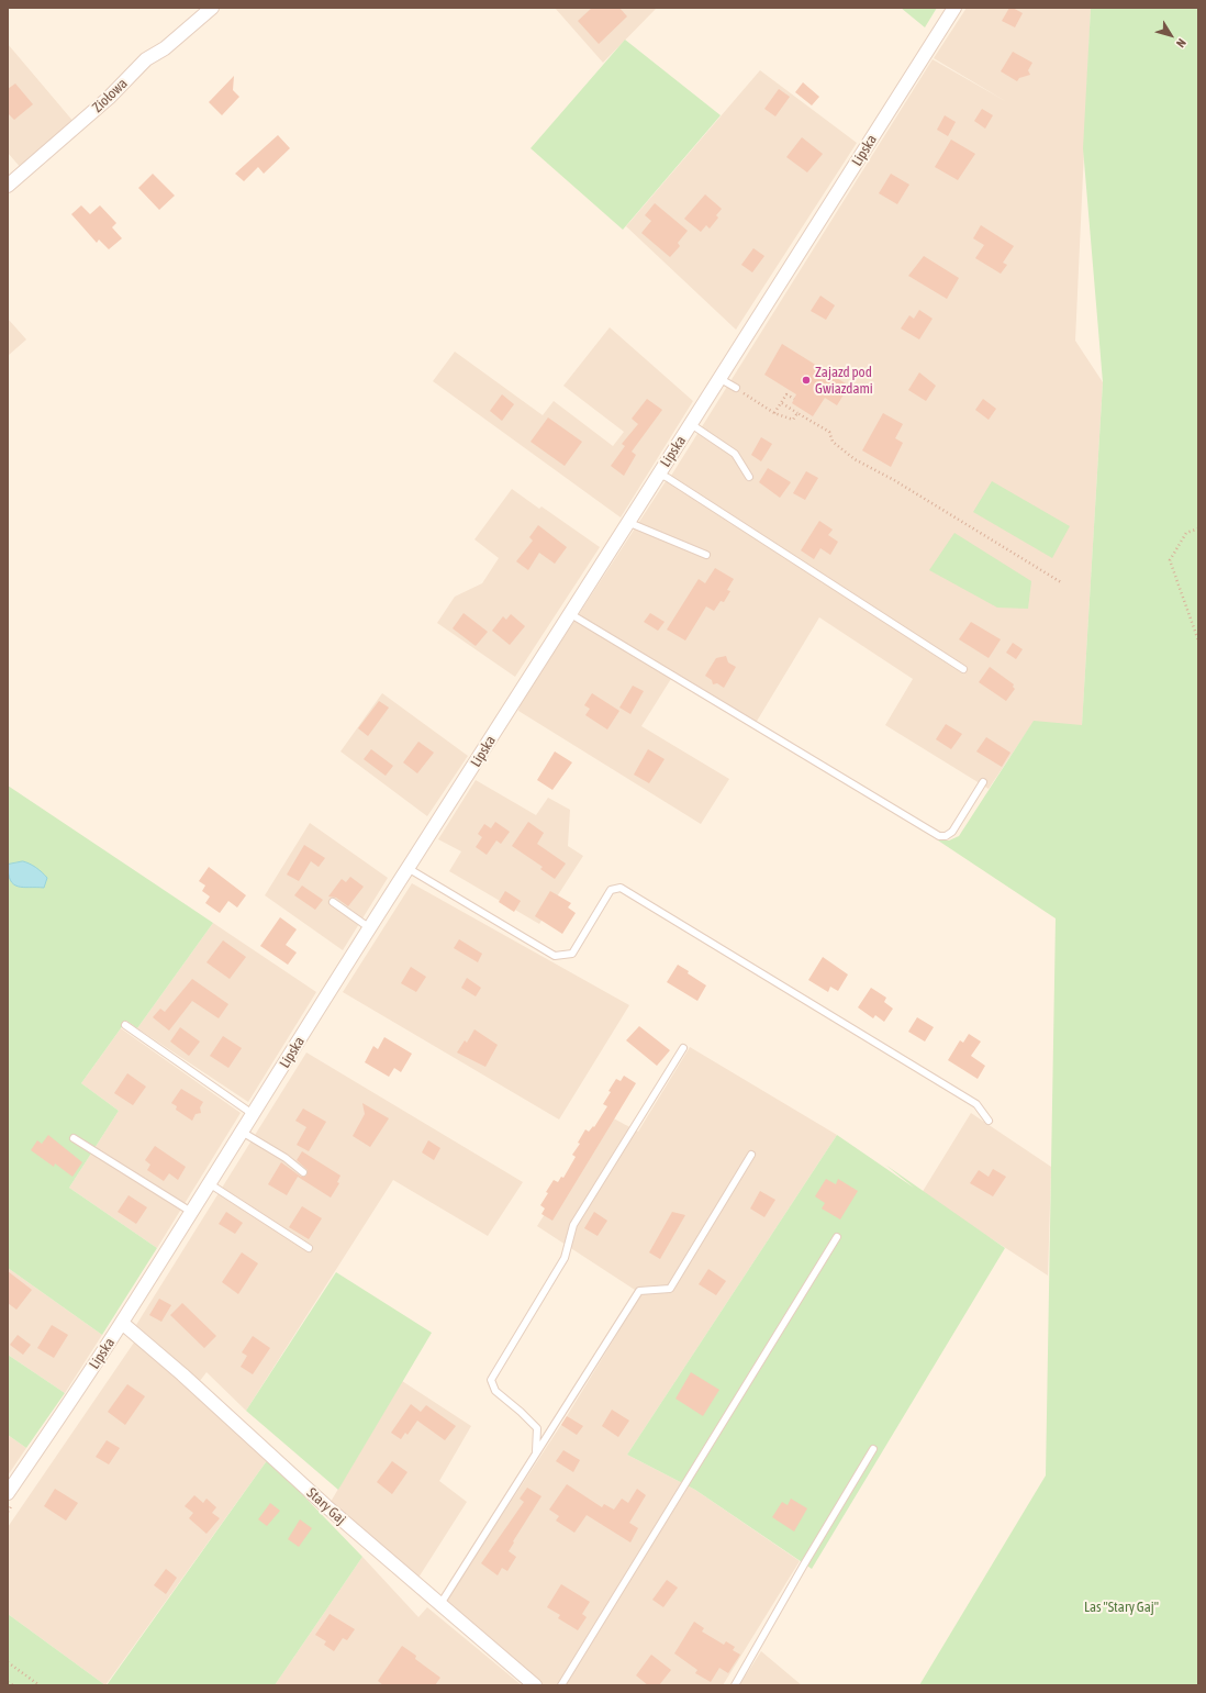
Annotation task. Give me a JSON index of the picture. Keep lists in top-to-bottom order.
{
  "streets": {
    "street": ["Ziołowa", "Lipska", "Stary Gaj"]
  },
  "crossings": [
    ["Lipska", "Stary Gaj"]
  ],
  "parks": ["Las \"Stary Gaj\""],
  "places": ["Zajazd pod Gwiazdami"],
  "north": "bottom right"
}
